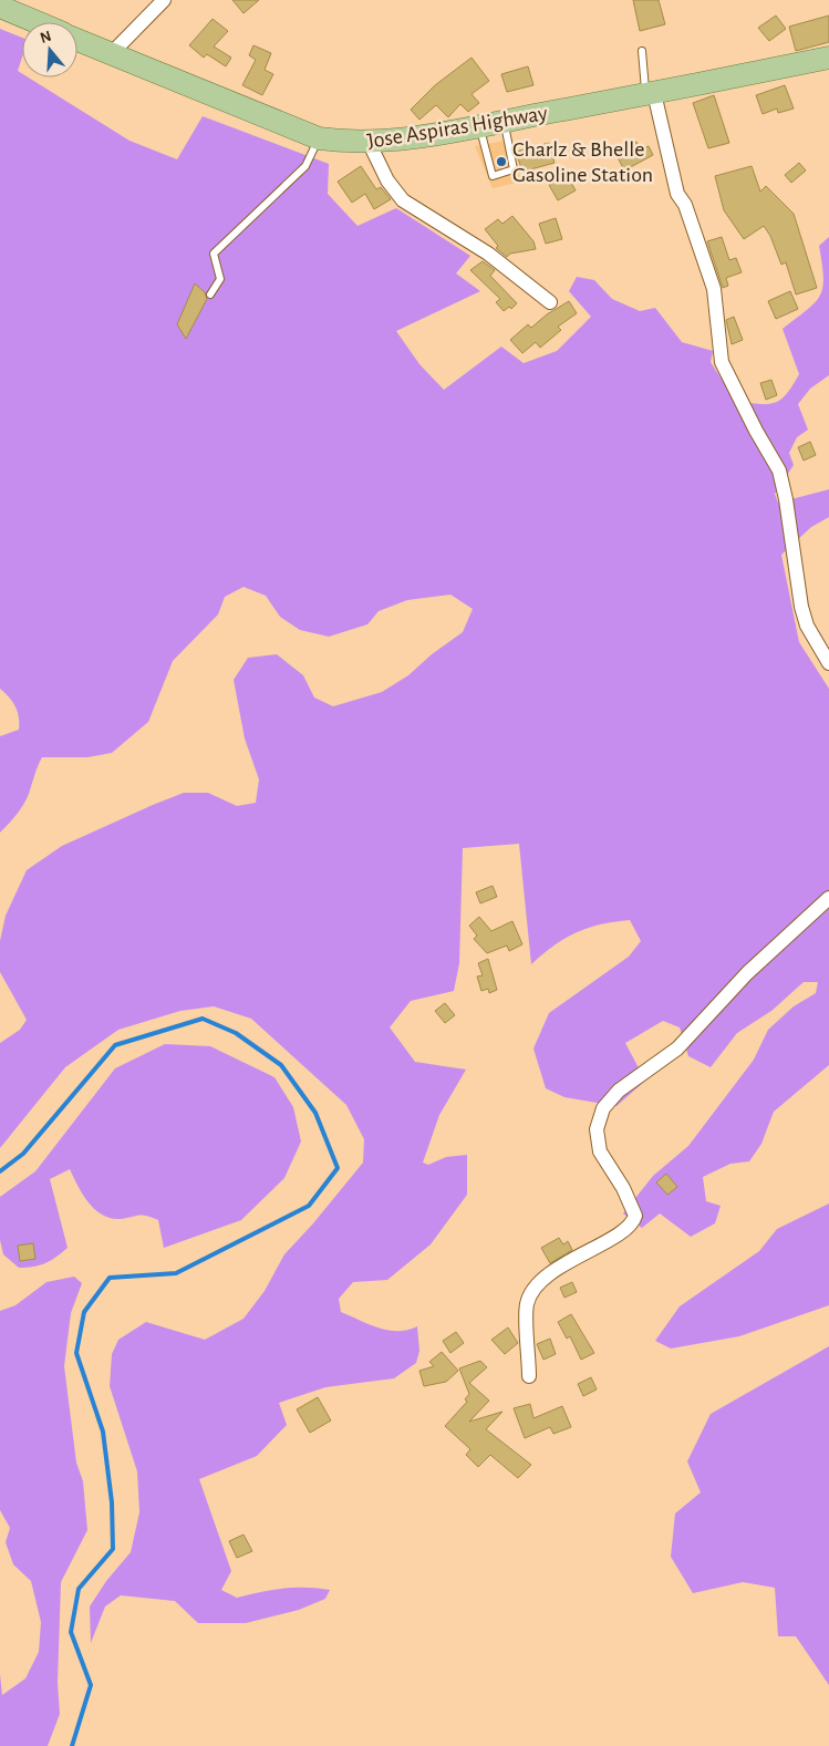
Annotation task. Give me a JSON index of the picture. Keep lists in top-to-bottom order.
{
  "streets": {
    "main road": ["Jose Aspiras Highway"]
  },
  "places": ["Charlz & Bhelle Gasoline Station"],
  "north": "top"
}
